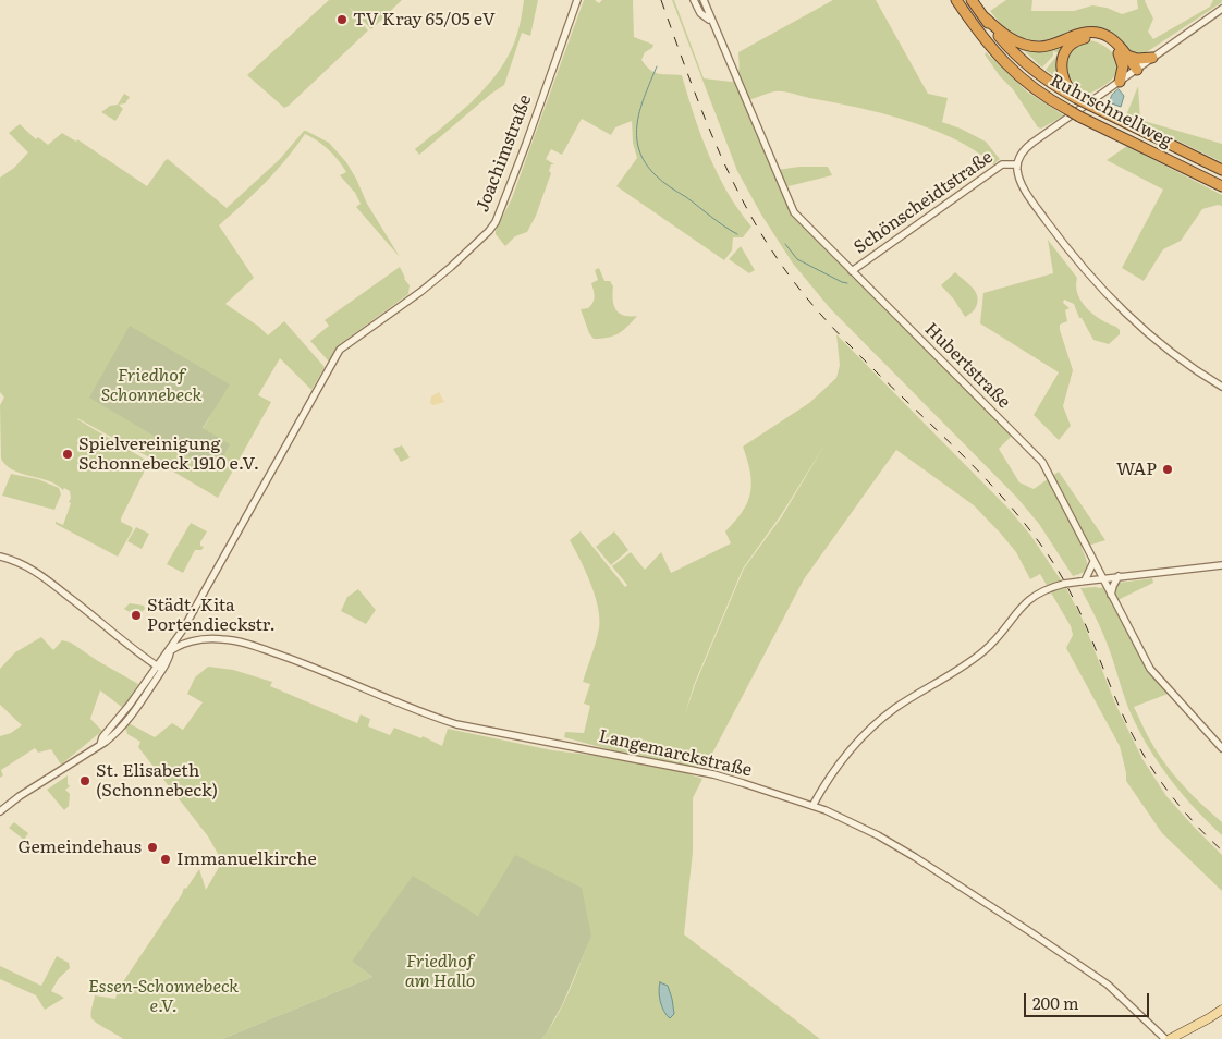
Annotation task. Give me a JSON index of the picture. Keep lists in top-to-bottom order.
{
  "streets": {
    "highway": ["Ruhrschnellweg"],
    "street": [
      "Joachimstraße",
      "Schönscheidtstraße",
      "Hubertstraße",
      "Langemarckstraße"
    ]
  },
  "crossings": [
    ["Joachimstraße", "Langemarckstraße"],
    ["Schönscheidtstraße", "Hubertstraße"]
  ],
  "parks": ["Friedhof Schonnebeck", "Friedhof am Hallo", "Essen-Schonnebeck e.V."],
  "places": [
    "TV Kray 65/05 eV",
    "Spielvereinigung Schonnebeck 1910 e.V.",
    "WAP",
    "Städt. Kita Portendieckstr.",
    "St. Elisabeth (Schonnebeck)",
    "Gemeindehaus",
    "Immanuelkirche"
  ],
  "scale_bar": "200 m"
}
